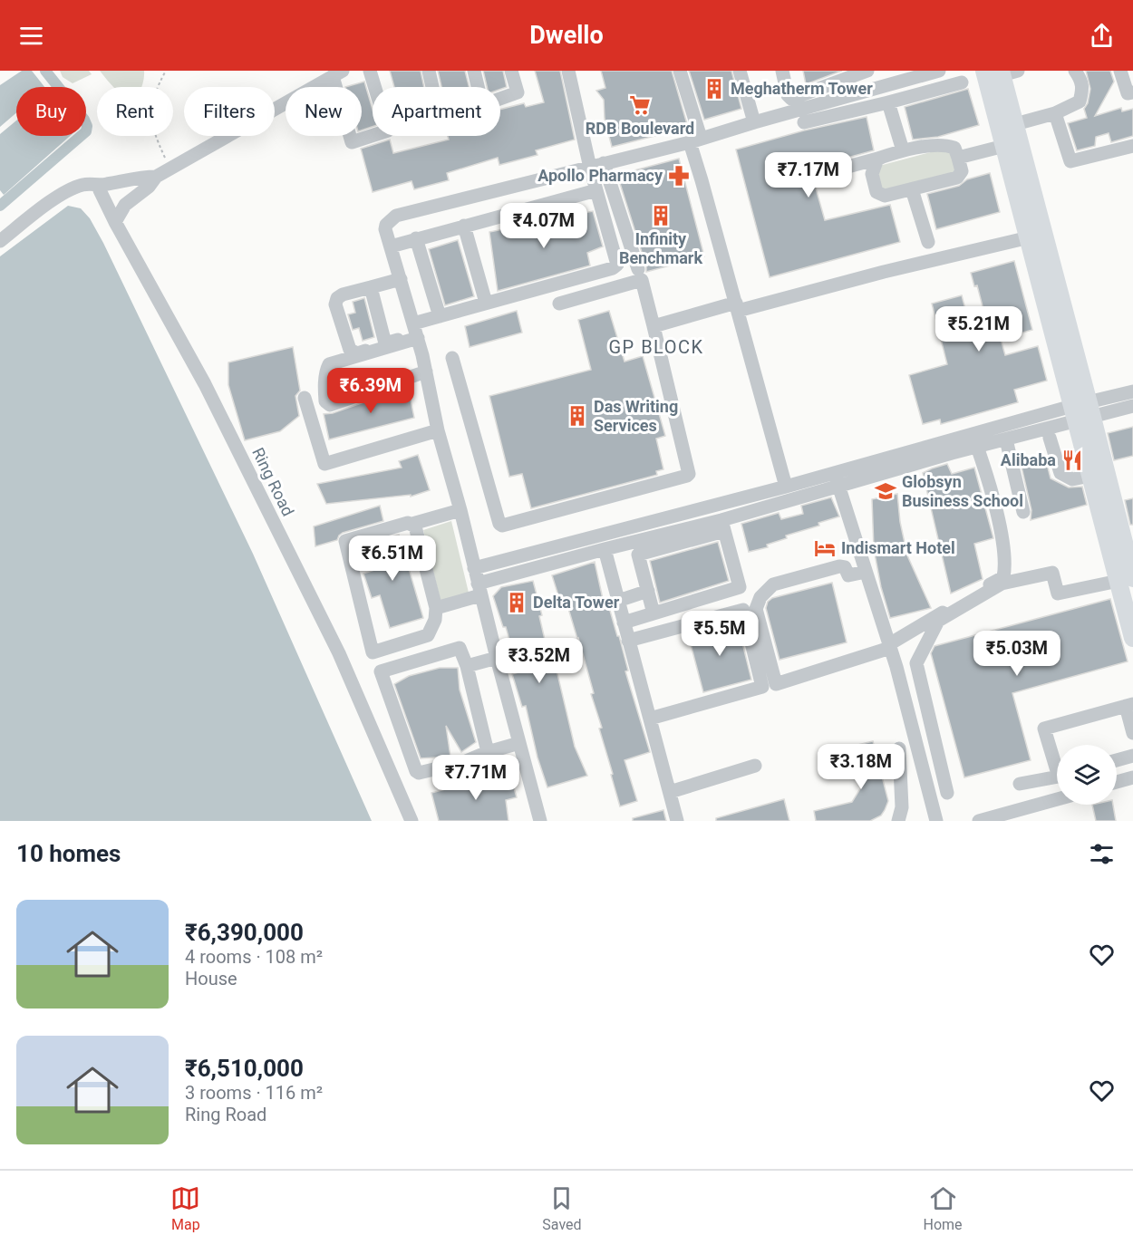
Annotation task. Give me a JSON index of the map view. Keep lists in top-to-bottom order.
{
  "streets": {
    "street": ["Ring Road"]
  },
  "districts": ["GP BLOCK"],
  "places": {
    "building": [
      "Meghatherm Tower",
      "Infinity Benchmark",
      "Das Writing Services",
      "Delta Tower"
    ],
    "supermarket": ["RDB Boulevard"],
    "pharmacy": ["Apollo Pharmacy"],
    "restaurant": ["Alibaba"],
    "school or university": ["Globsyn Business School"],
    "hotel": ["Indismart Hotel"]
  },
  "page": {
    "header": "Dwello",
    "chip": [
      "Buy",
      "Rent",
      "Filters",
      "New",
      "Apartment"
    ],
    "price": [
      "₹7.17M",
      "₹4.07M",
      "₹5.21M",
      "₹6.39M",
      "₹6.51M",
      "₹5.5M",
      "₹5.03M",
      "₹3.52M",
      "₹3.18M",
      "₹7.71M"
    ],
    "heading": "10 homes",
    "list": [
      {
        "name": "₹6,390,000",
        "note": "4 rooms · 108 m² · House"
      },
      {
        "name": "₹6,510,000",
        "note": "3 rooms · 116 m² · Ring Road"
      }
    ],
    "tabs": ["Map", "Saved", "Home"]
  }
}
